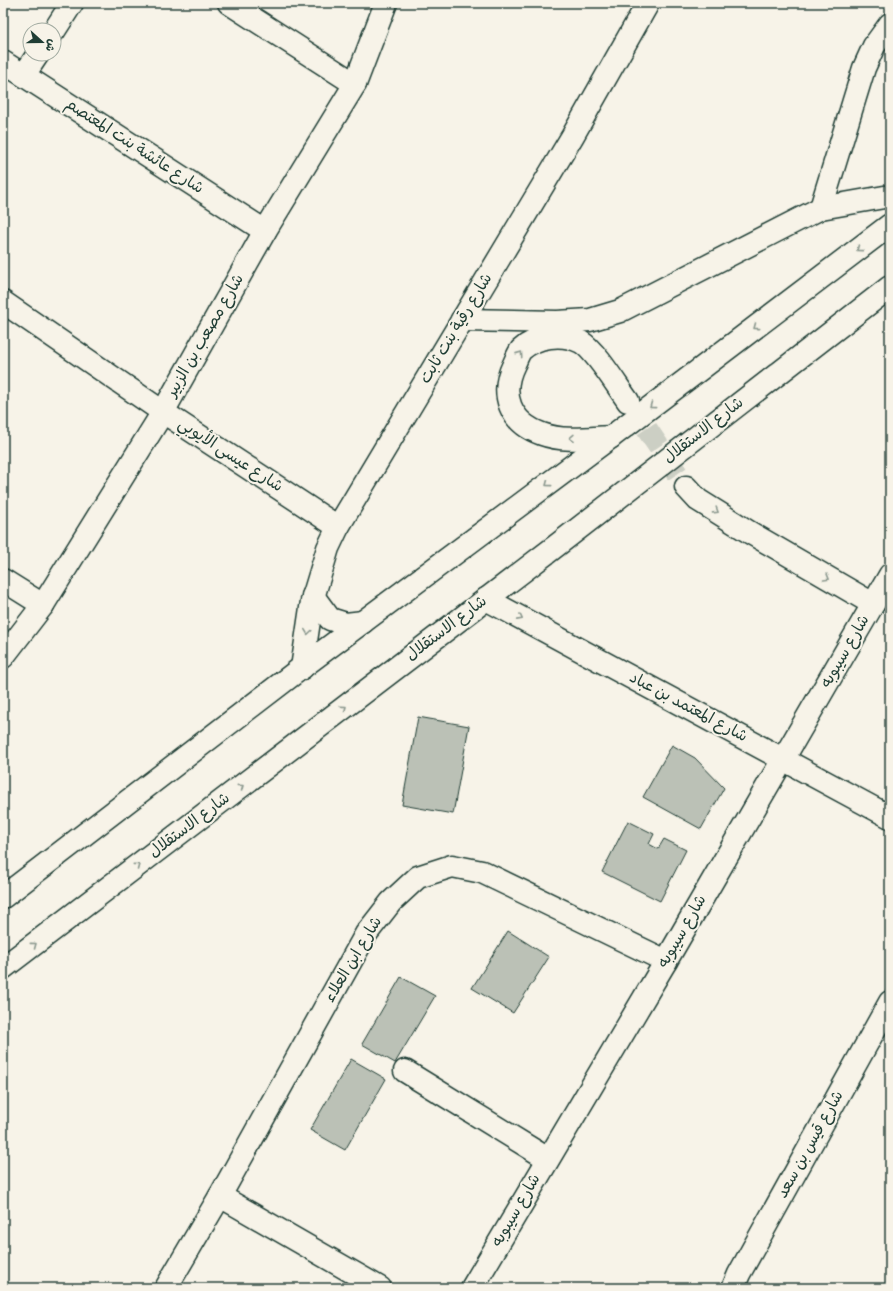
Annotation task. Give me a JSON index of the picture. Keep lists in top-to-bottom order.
{
  "streets": {
    "main road": [
      "شارع عائشة بنت المعتصم",
      "شارع رقية بنت ثابت",
      "شارع مصعب بن الزبير",
      "شارع الاستقلال",
      "شارع عيسى الأيوبي",
      "شارع سيبوبه",
      "شارع المعتمد بن عباد",
      "شارع ابن العلاء",
      "شارع قيس بن سعد"
    ]
  },
  "crossings": [
    ["شارع عائشة بنت المعتصم", "شارع مصعب بن الزبير"],
    ["شارع رقية بنت ثابت", "شارع عيسى الأيوبي"],
    ["شارع مصعب بن الزبير", "شارع عيسى الأيوبي"],
    ["شارع الاستقلال", "شارع المعتمد بن عباد"],
    ["شارع سيبوبه", "شارع المعتمد بن عباد"],
    ["شارع سيبوبه", "شارع ابن العلاء"]
  ],
  "north": "right"
}
